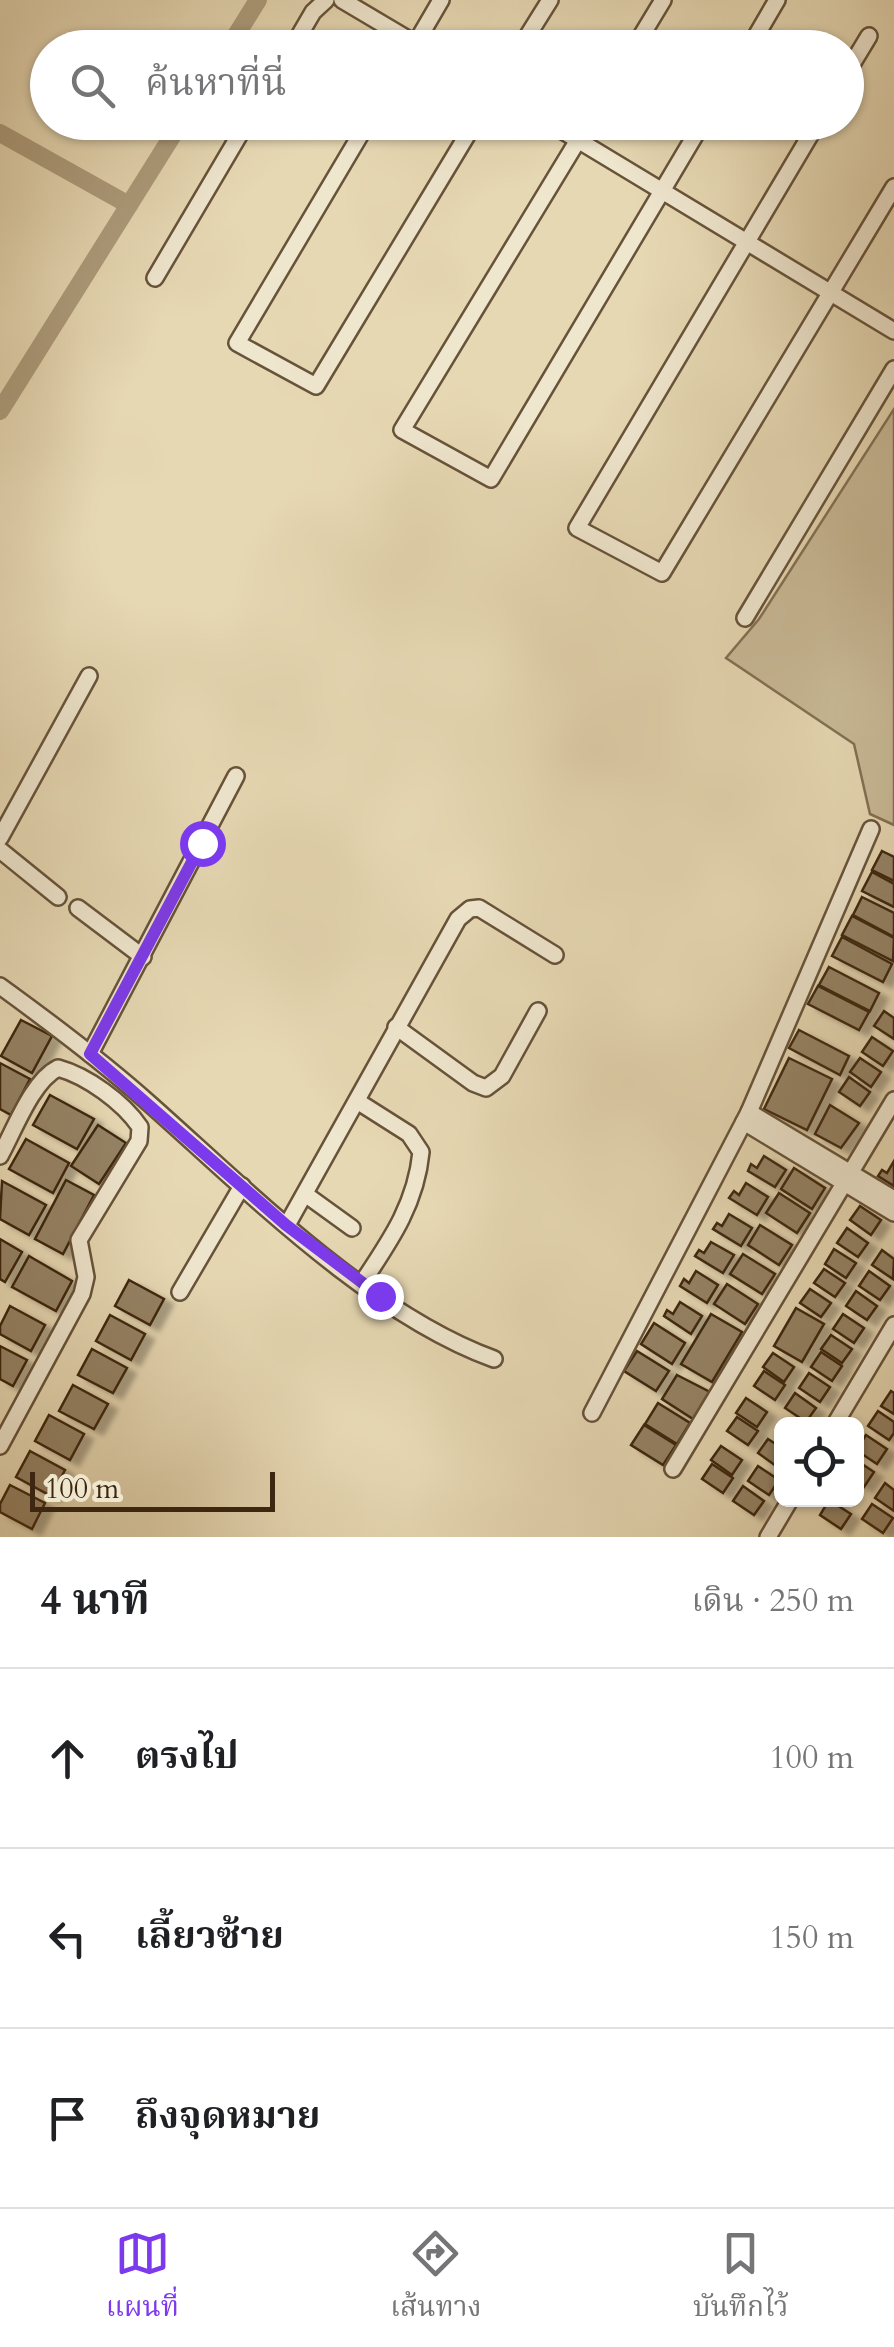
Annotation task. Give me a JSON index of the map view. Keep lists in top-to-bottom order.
{
  "scale_bar": "100 m",
  "page": {
    "search": "ค้นหาที่นี่",
    "scale": "100 m",
    "heading": ["4 นาที", "เดิน · 250 m"],
    "list": [
      ["ตรงไป", "100 m"],
      ["เลี้ยวซ้าย", "150 m"],
      "ถึงจุดหมาย"
    ],
    "nav": ["แผนที่", "เส้นทาง", "บันทึกไว้"]
  }
}
